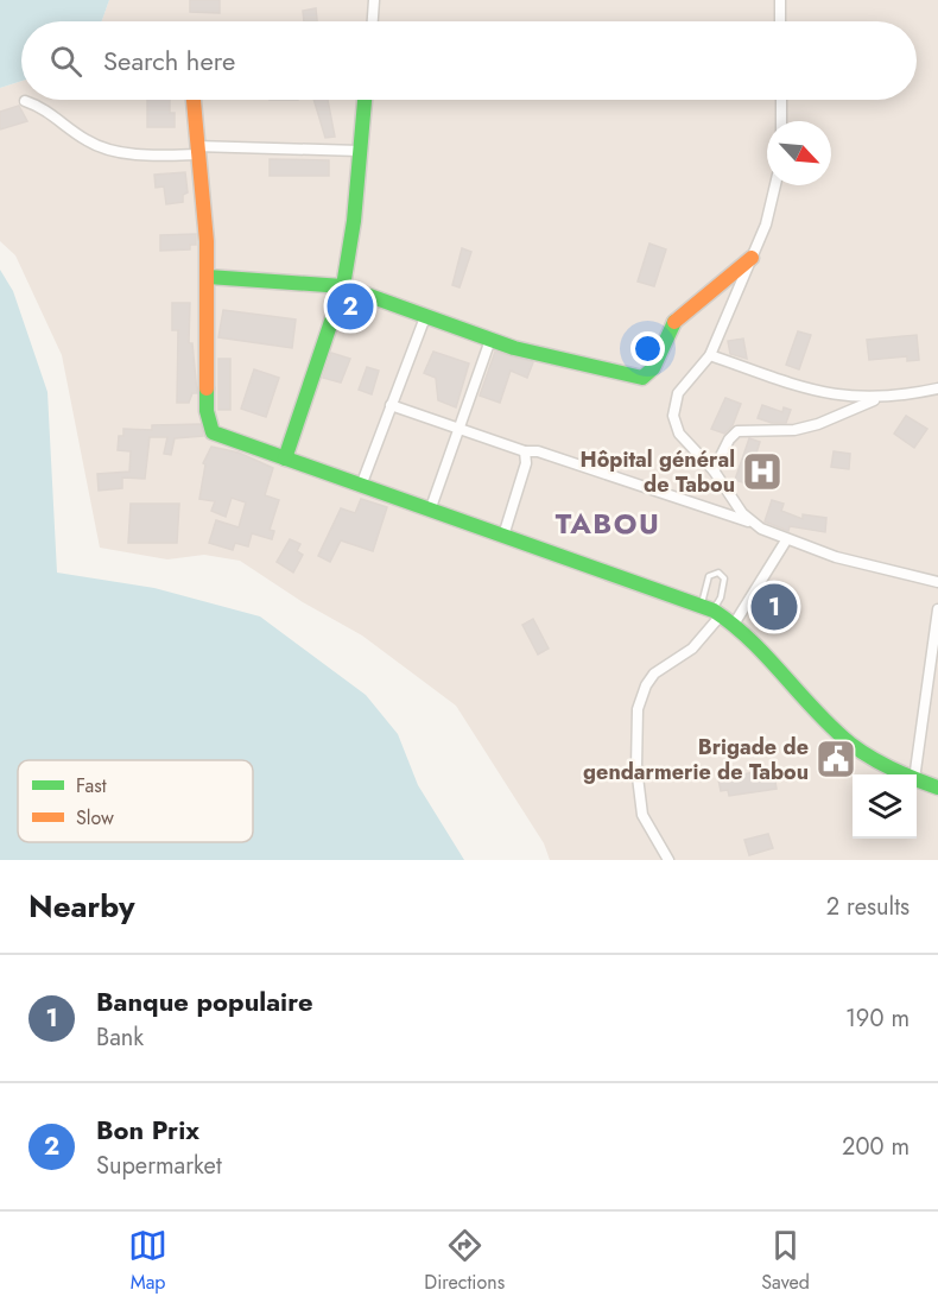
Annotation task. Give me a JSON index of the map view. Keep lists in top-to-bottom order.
{
  "districts": ["TABOU"],
  "places": {
    "hospital": ["Hôpital général de Tabou"],
    "public building": ["Brigade de gendarmerie de Tabou"]
  },
  "legend": ["Fast", "Slow"],
  "north": "bottom right",
  "page": {
    "search": "Search here",
    "pins": ["2", "1"],
    "heading": ["Nearby", "2 results"],
    "list": [
      {
        "mark": "1",
        "name": "Banque populaire",
        "note": "Bank",
        "value": "190 m"
      },
      {
        "mark": "2",
        "name": "Bon Prix",
        "note": "Supermarket",
        "value": "200 m"
      }
    ],
    "nav": ["Map", "Directions", "Saved"]
  }
}
